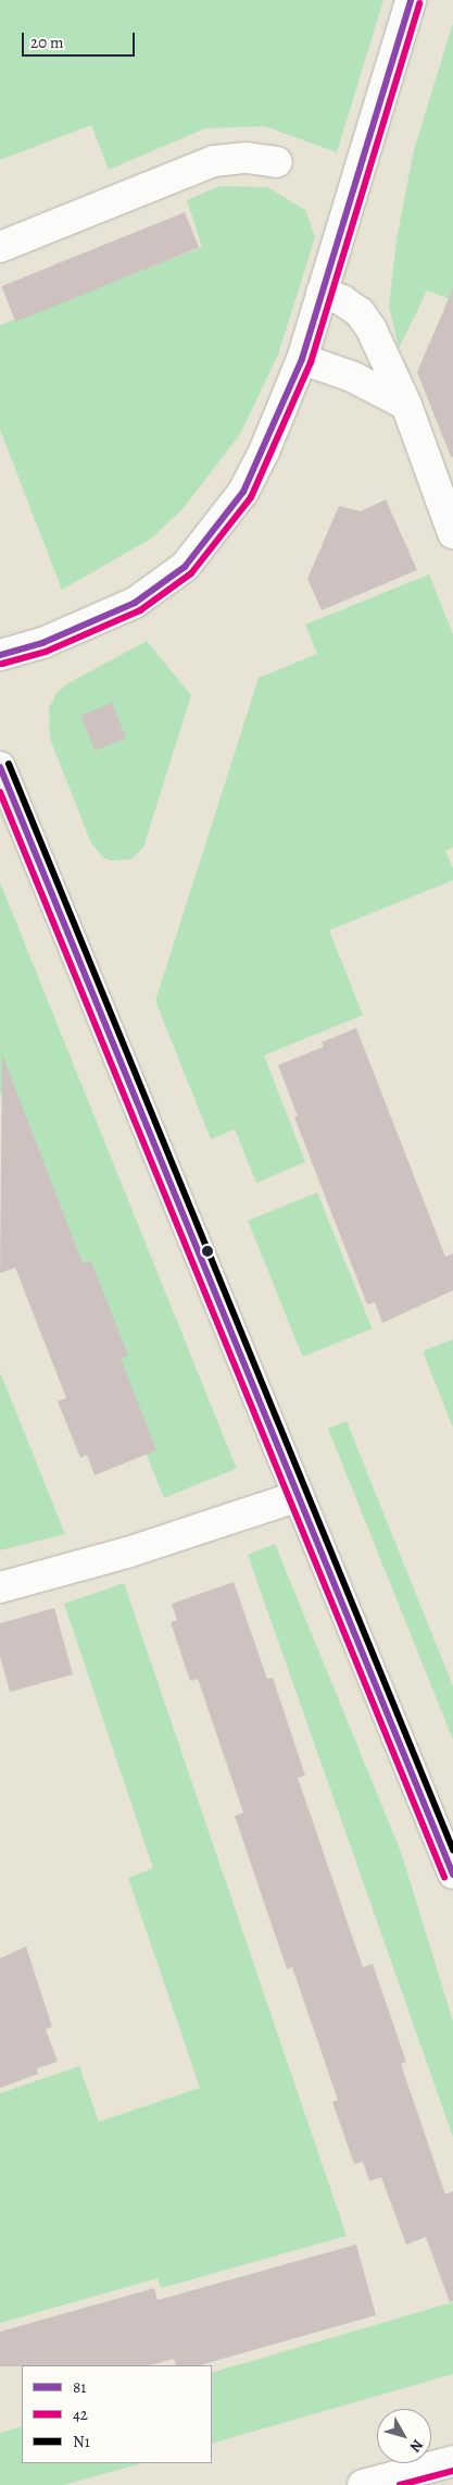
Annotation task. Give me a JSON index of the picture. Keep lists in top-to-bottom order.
{
  "lines": ["transit line 81", "transit line 42", "transit line N1"],
  "legend": ["81", "42", "N1"],
  "scale_bar": "20 m",
  "north": "bottom right"
}
